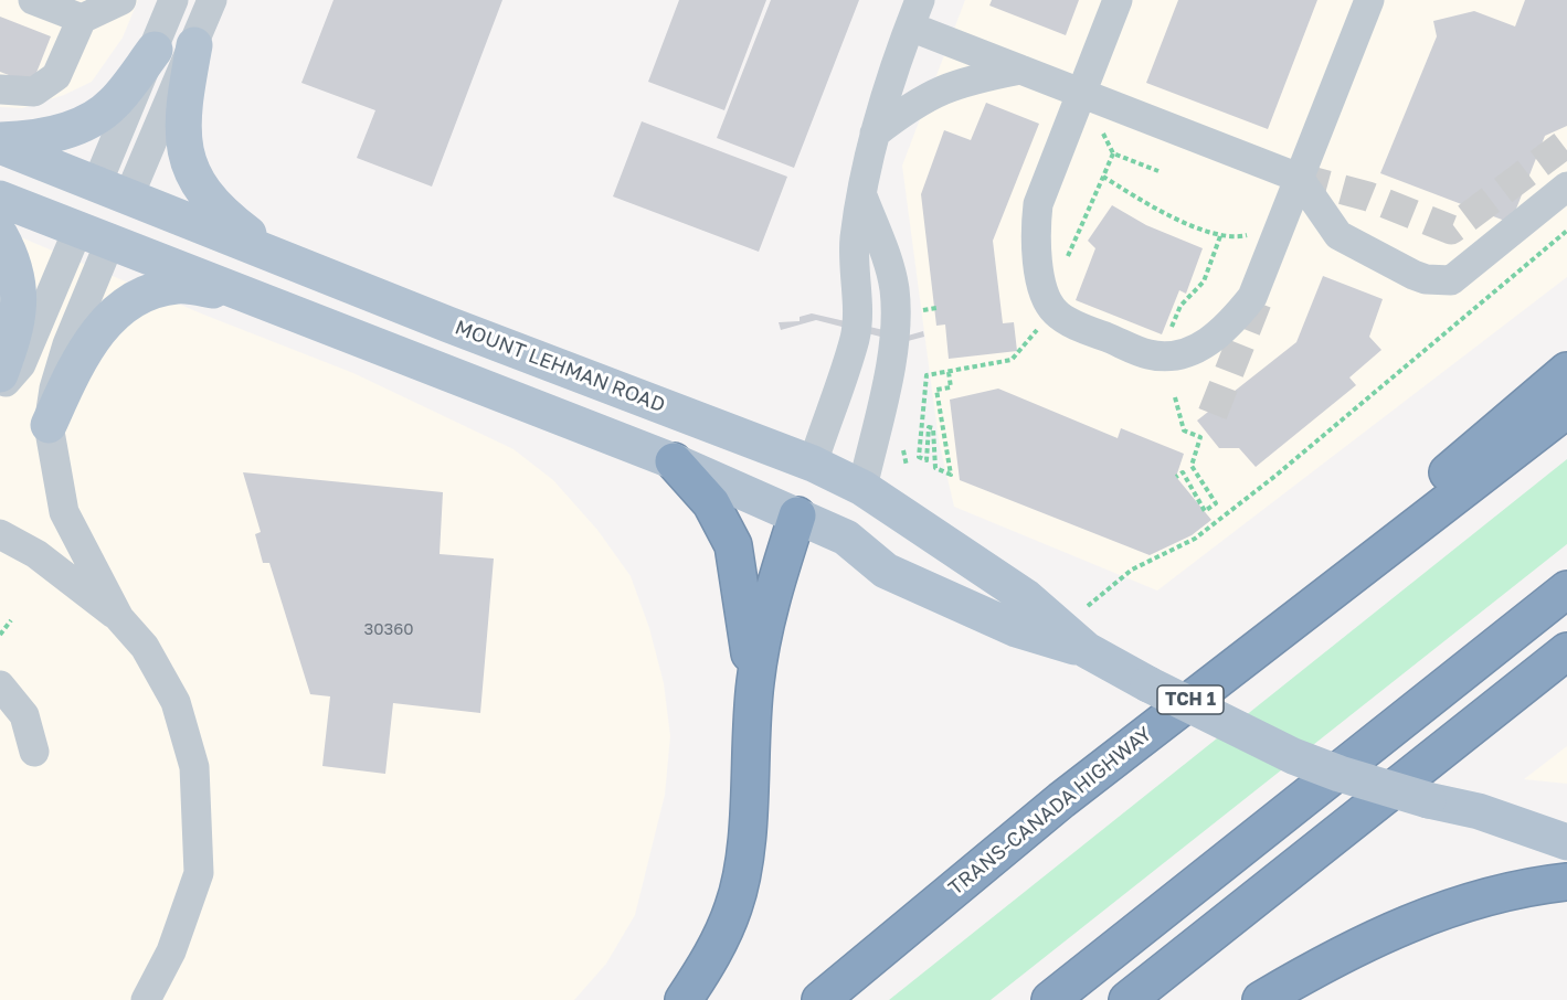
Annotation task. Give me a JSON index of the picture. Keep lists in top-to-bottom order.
{
  "streets": {
    "highway": ["TCH 1", "TRANS-CANADA HIGHWAY"],
    "main road": ["MOUNT LEHMAN ROAD"]
  },
  "house_numbers": ["30360"]
}
